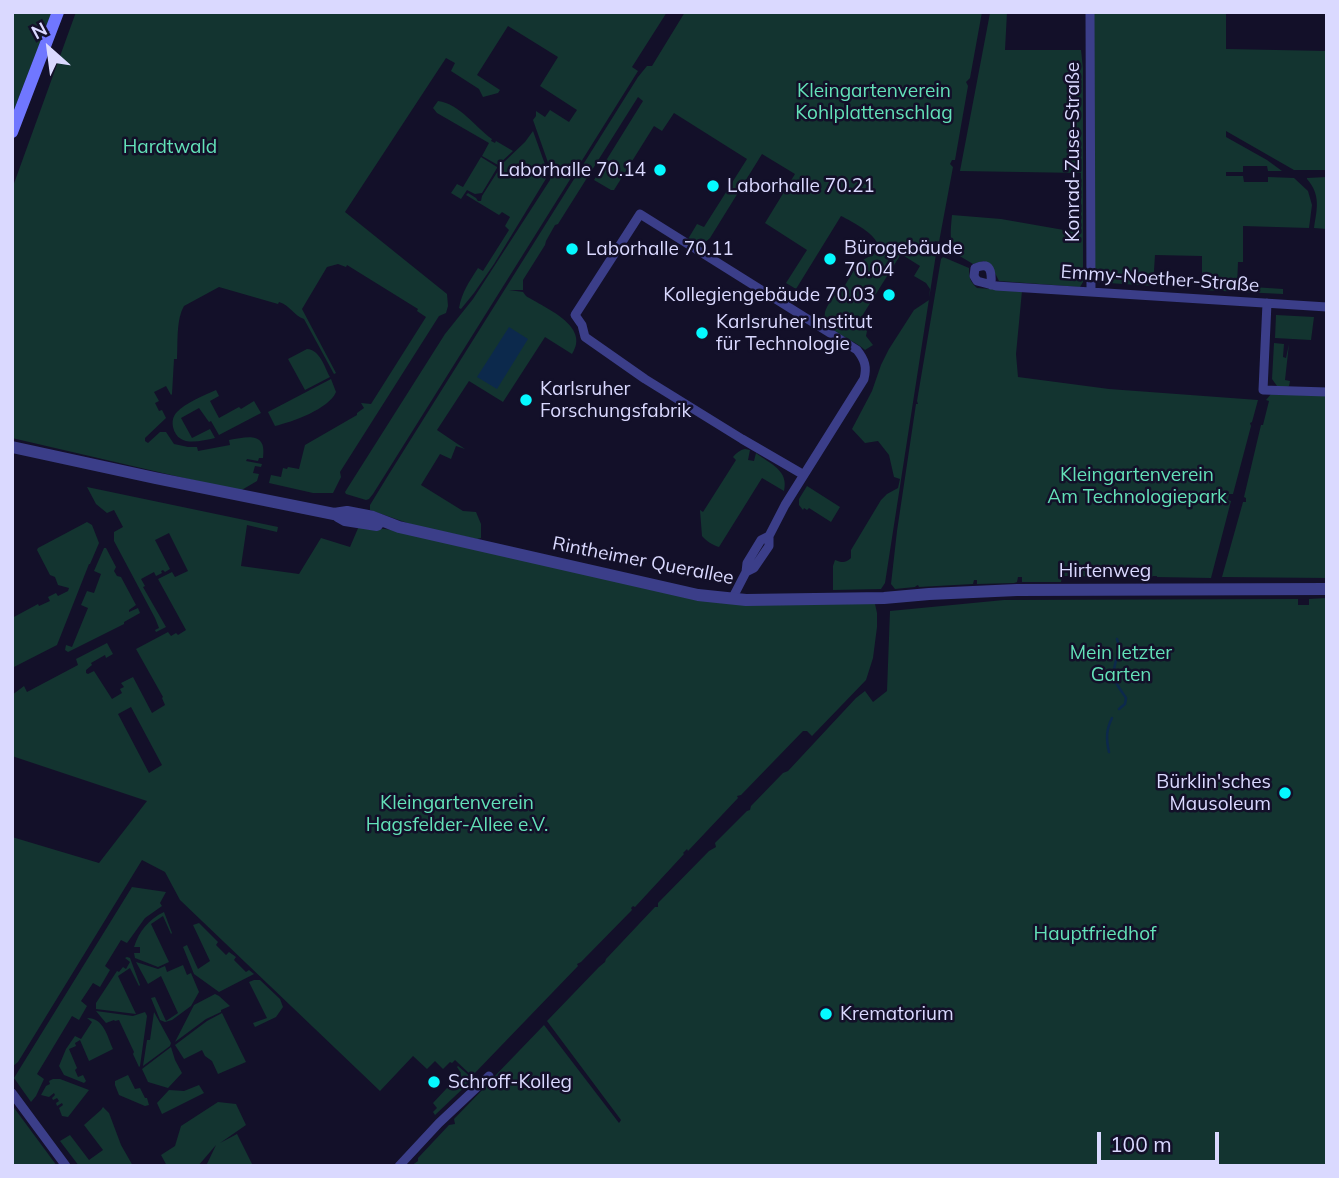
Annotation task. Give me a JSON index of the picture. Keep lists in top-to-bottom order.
{
  "streets": {
    "street": [
      "Konrad-Zuse-Straße",
      "Emmy-Noether-Straße",
      "Rintheimer Querallee",
      "Hirtenweg"
    ]
  },
  "crossings": [
    ["Konrad-Zuse-Straße", "Emmy-Noether-Straße"],
    ["Rintheimer Querallee", "Hirtenweg"]
  ],
  "parks": [
    "Kleingartenverein Kohlplattenschlag",
    "Hardtwald",
    "Kleingartenverein Am Technologiepark",
    "Mein letzter Garten",
    "Kleingartenverein Hagsfelder-Allee e.V.",
    "Hauptfriedhof"
  ],
  "places": [
    "Laborhalle 70.14",
    "Laborhalle 70.21",
    "Laborhalle 70.11",
    "Bürogebäude 70.04",
    "Kollegiengebäude 70.03",
    "Karlsruher Institut für Technologie",
    "Karlsruher Forschungsfabrik",
    "Bürklin'sches Mausoleum",
    "Krematorium",
    "Schroff-Kolleg"
  ],
  "scale_bar": "100 m",
  "north": "top left"
}
